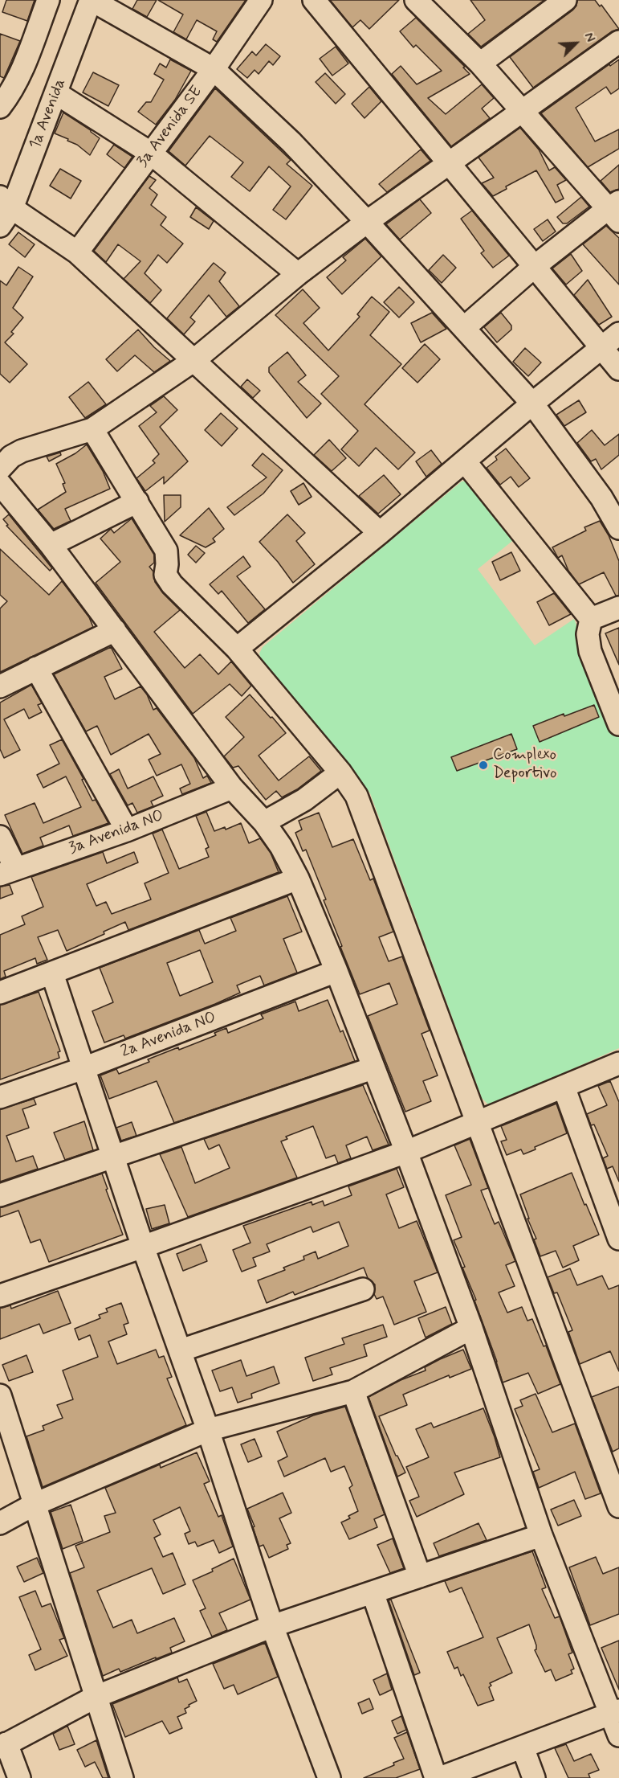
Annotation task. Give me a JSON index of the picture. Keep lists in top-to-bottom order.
{
  "streets": {
    "street": [
      "1a Avenida",
      "3a Avenida SE",
      "3a Avenida NO",
      "2a Avenida NO"
    ]
  },
  "places": ["Complexo Deportivo"],
  "north": "top right"
}
